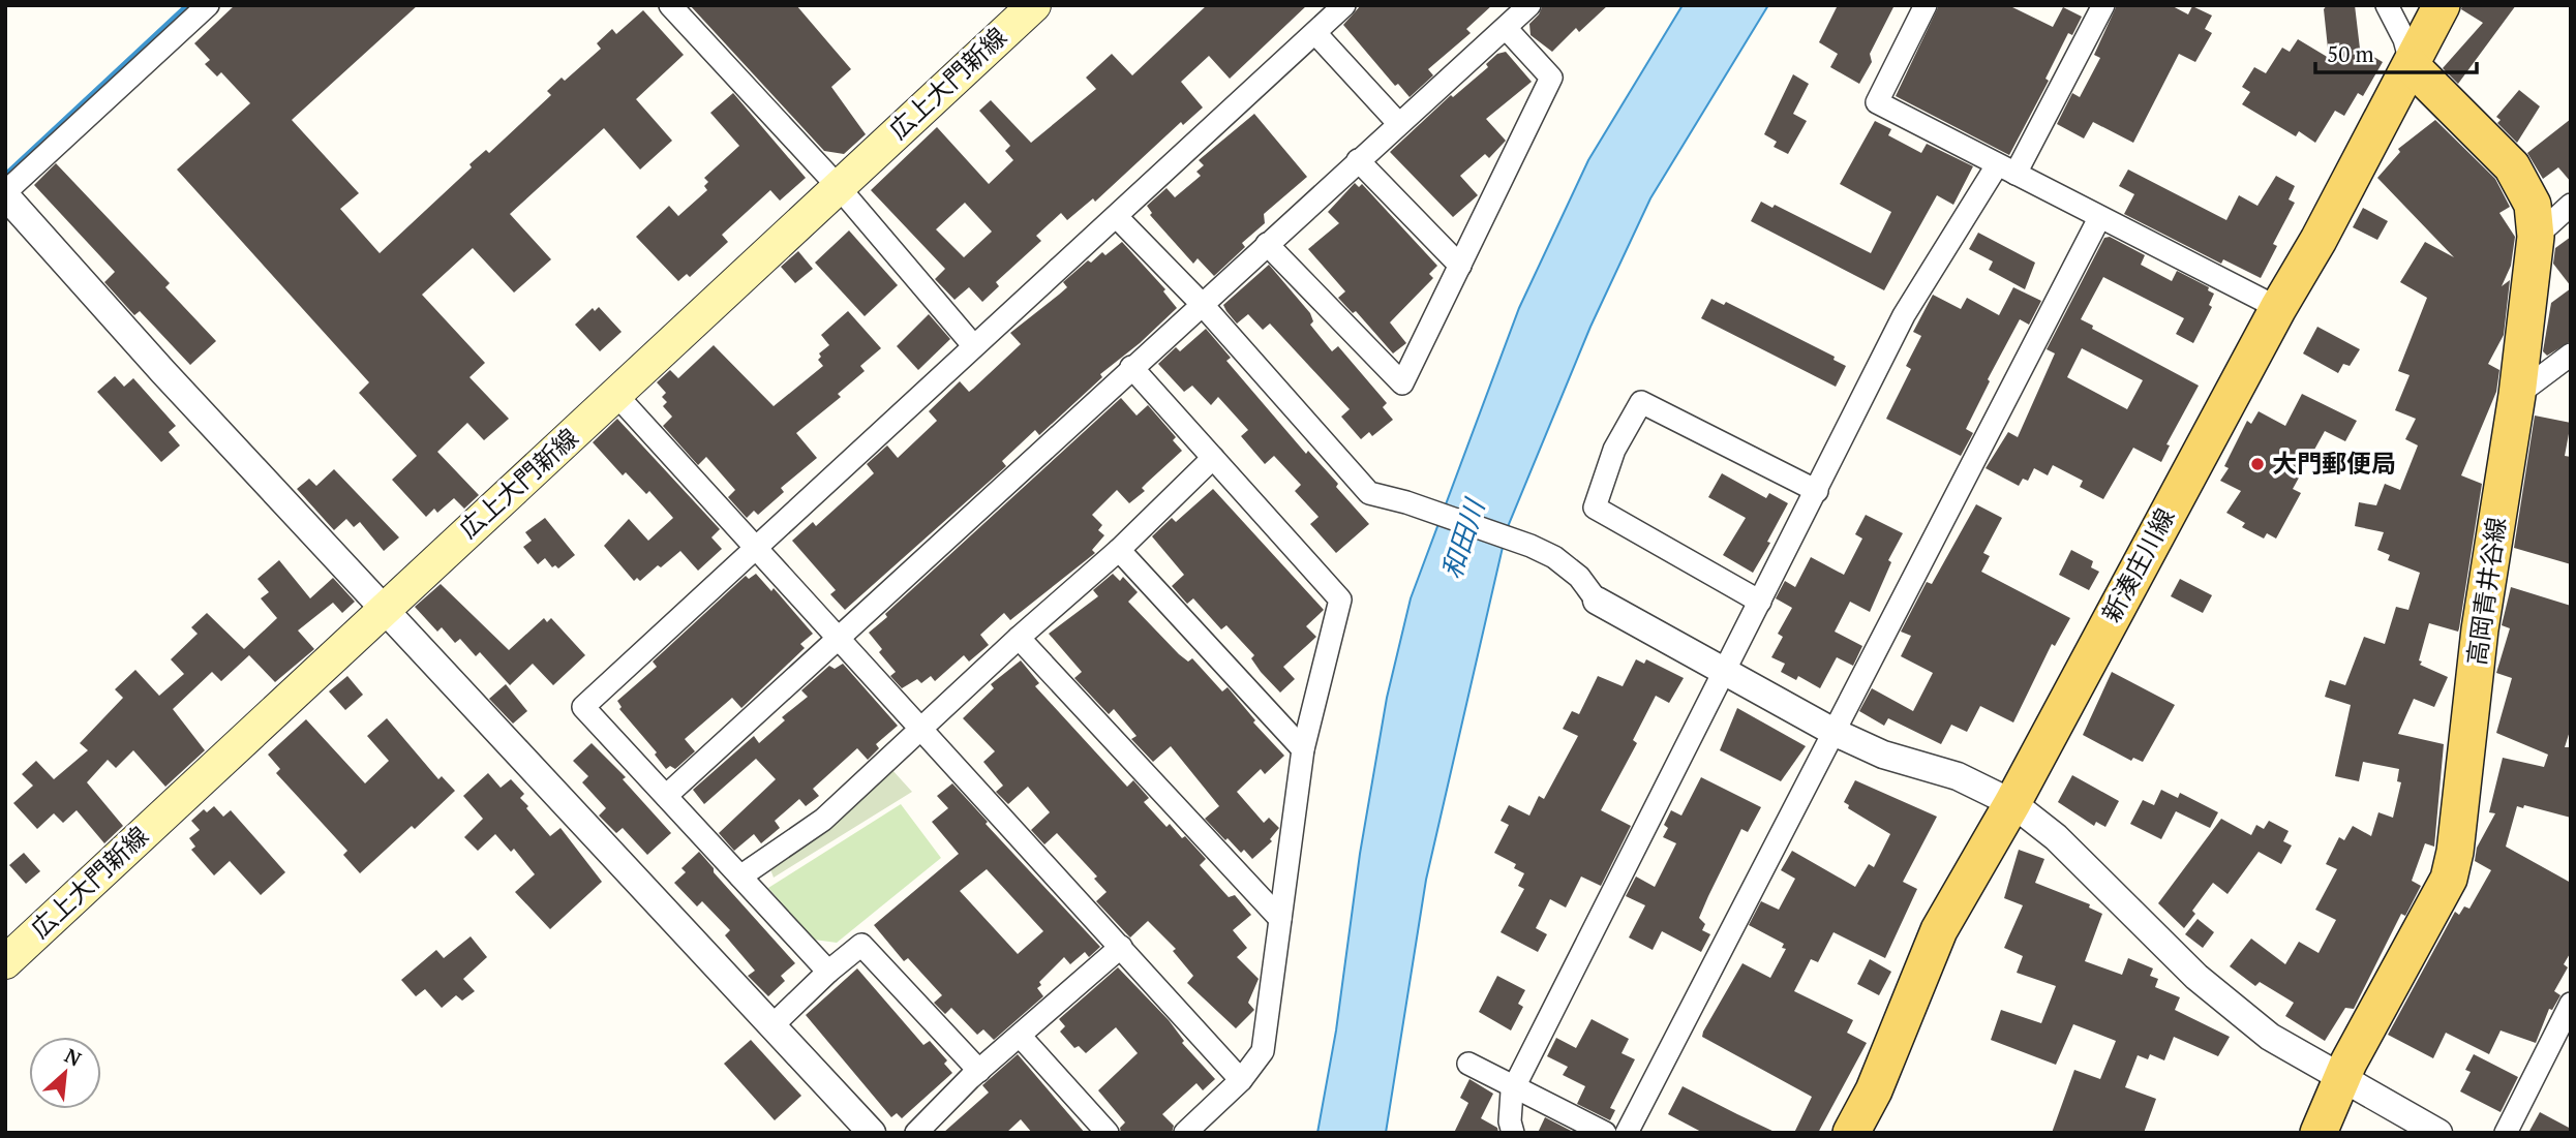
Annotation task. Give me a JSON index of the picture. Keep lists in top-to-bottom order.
{
  "streets": {
    "main road": ["広上大門新線", "新湊庄川線", "高岡青井谷線"]
  },
  "crossings": [
    ["新湊庄川線", "高岡青井谷線"]
  ],
  "water": ["和田川"],
  "places": ["大門郵便局"],
  "scale_bar": "50 m",
  "north": "top right"
}
